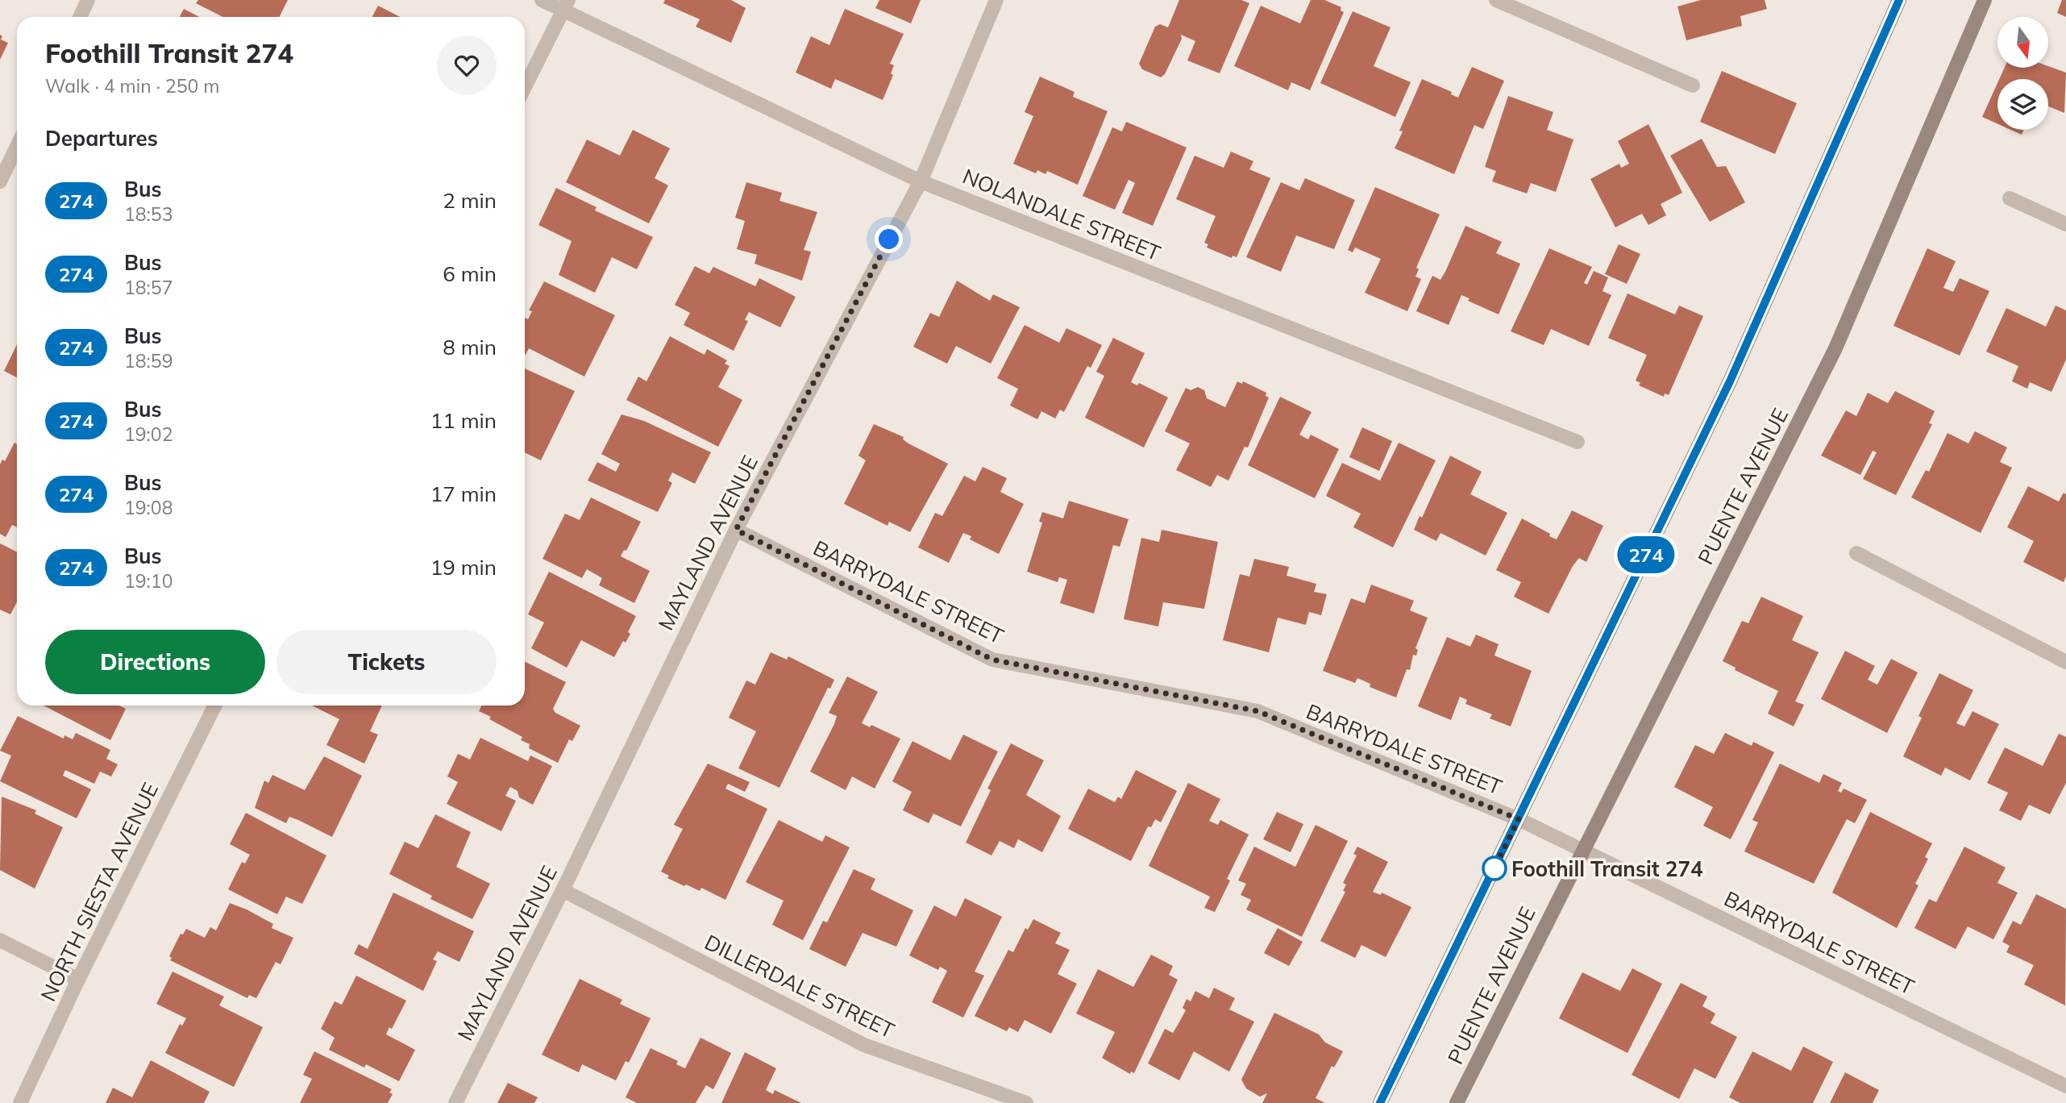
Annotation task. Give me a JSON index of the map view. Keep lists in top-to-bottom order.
{
  "streets": {
    "main road": ["PUENTE AVENUE"],
    "street": [
      "NOLANDALE STREET",
      "MAYLAND AVENUE",
      "BARRYDALE STREET",
      "NORTH SIESTA AVENUE",
      "DILLERDALE STREET"
    ]
  },
  "crossings": [
    ["NOLANDALE STREET", "MAYLAND AVENUE"],
    ["PUENTE AVENUE", "BARRYDALE STREET"],
    ["MAYLAND AVENUE", "BARRYDALE STREET"],
    ["MAYLAND AVENUE", "DILLERDALE STREET"]
  ],
  "places": ["Foothill Transit 274"],
  "lines": ["bus line 274"],
  "north": "bottom",
  "page": {
    "on_map": "274",
    "heading": [
      ["Foothill Transit 274", "Walk · 4 min · 250 m"],
      "Departures"
    ],
    "list": [
      {
        "mark": "274",
        "name": "Bus",
        "note": "18:53",
        "value": "2 min"
      },
      {
        "mark": "274",
        "name": "Bus",
        "note": "18:57",
        "value": "6 min"
      },
      {
        "mark": "274",
        "name": "Bus",
        "note": "18:59",
        "value": "8 min"
      },
      {
        "mark": "274",
        "name": "Bus",
        "note": "19:02",
        "value": "11 min"
      },
      {
        "mark": "274",
        "name": "Bus",
        "note": "19:08",
        "value": "17 min"
      },
      {
        "mark": "274",
        "name": "Bus",
        "note": "19:10",
        "value": "19 min"
      }
    ],
    "buttons": ["Directions", "Tickets"]
  }
}
